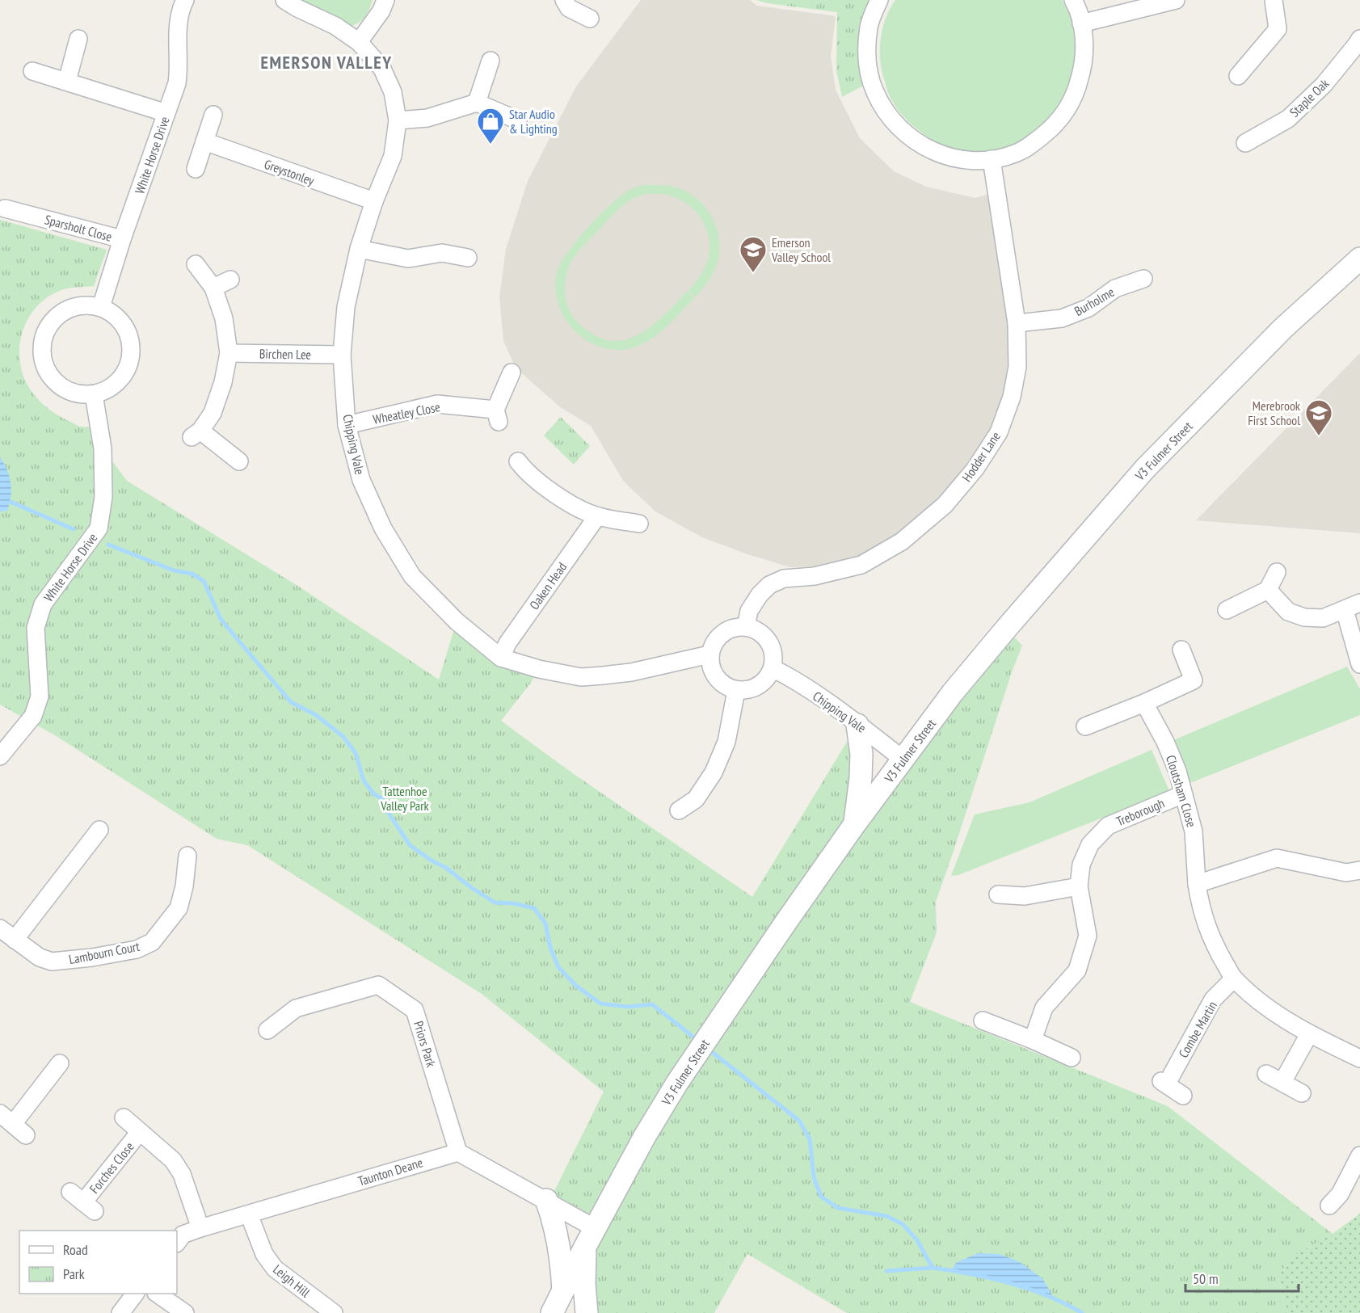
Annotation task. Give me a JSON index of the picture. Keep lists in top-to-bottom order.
{
  "streets": {
    "street": [
      "Staple Oak",
      "White Horse Drive",
      "Greystonley",
      "Sparsholt Close",
      "Burholme",
      "Birchen Lee",
      "Wheatley Close",
      "Chipping Vale",
      "V3 Fulmer Street",
      "Hodder Lane",
      "Oaken Head",
      "Cloutsham Close",
      "Treborough",
      "Lambourn Court",
      "Combe Martin",
      "Priors Park",
      "Forches Close",
      "Taunton Deane",
      "Leigh Hill"
    ]
  },
  "crossings": [
    ["White Horse Drive", "Sparsholt Close"],
    ["Greystonley", "Chipping Vale"],
    ["Burholme", "Hodder Lane"],
    ["Birchen Lee", "Chipping Vale"],
    ["Wheatley Close", "Chipping Vale"],
    ["Chipping Vale", "V3 Fulmer Street"],
    ["Chipping Vale", "Hodder Lane"],
    ["Chipping Vale", "Oaken Head"],
    ["Cloutsham Close", "Treborough"],
    ["Cloutsham Close", "Combe Martin"],
    ["Priors Park", "Taunton Deane"],
    ["Forches Close", "Taunton Deane"],
    ["Taunton Deane", "Leigh Hill"]
  ],
  "districts": ["EMERSON VALLEY"],
  "parks": ["Tattenhoe Valley Park"],
  "places": {
    "shop": ["Star Audio & Lighting"],
    "school or university": ["Emerson Valley School", "Merebrook First School"]
  },
  "legend": ["Road", "Park"],
  "scale_bar": "50 m"
}
